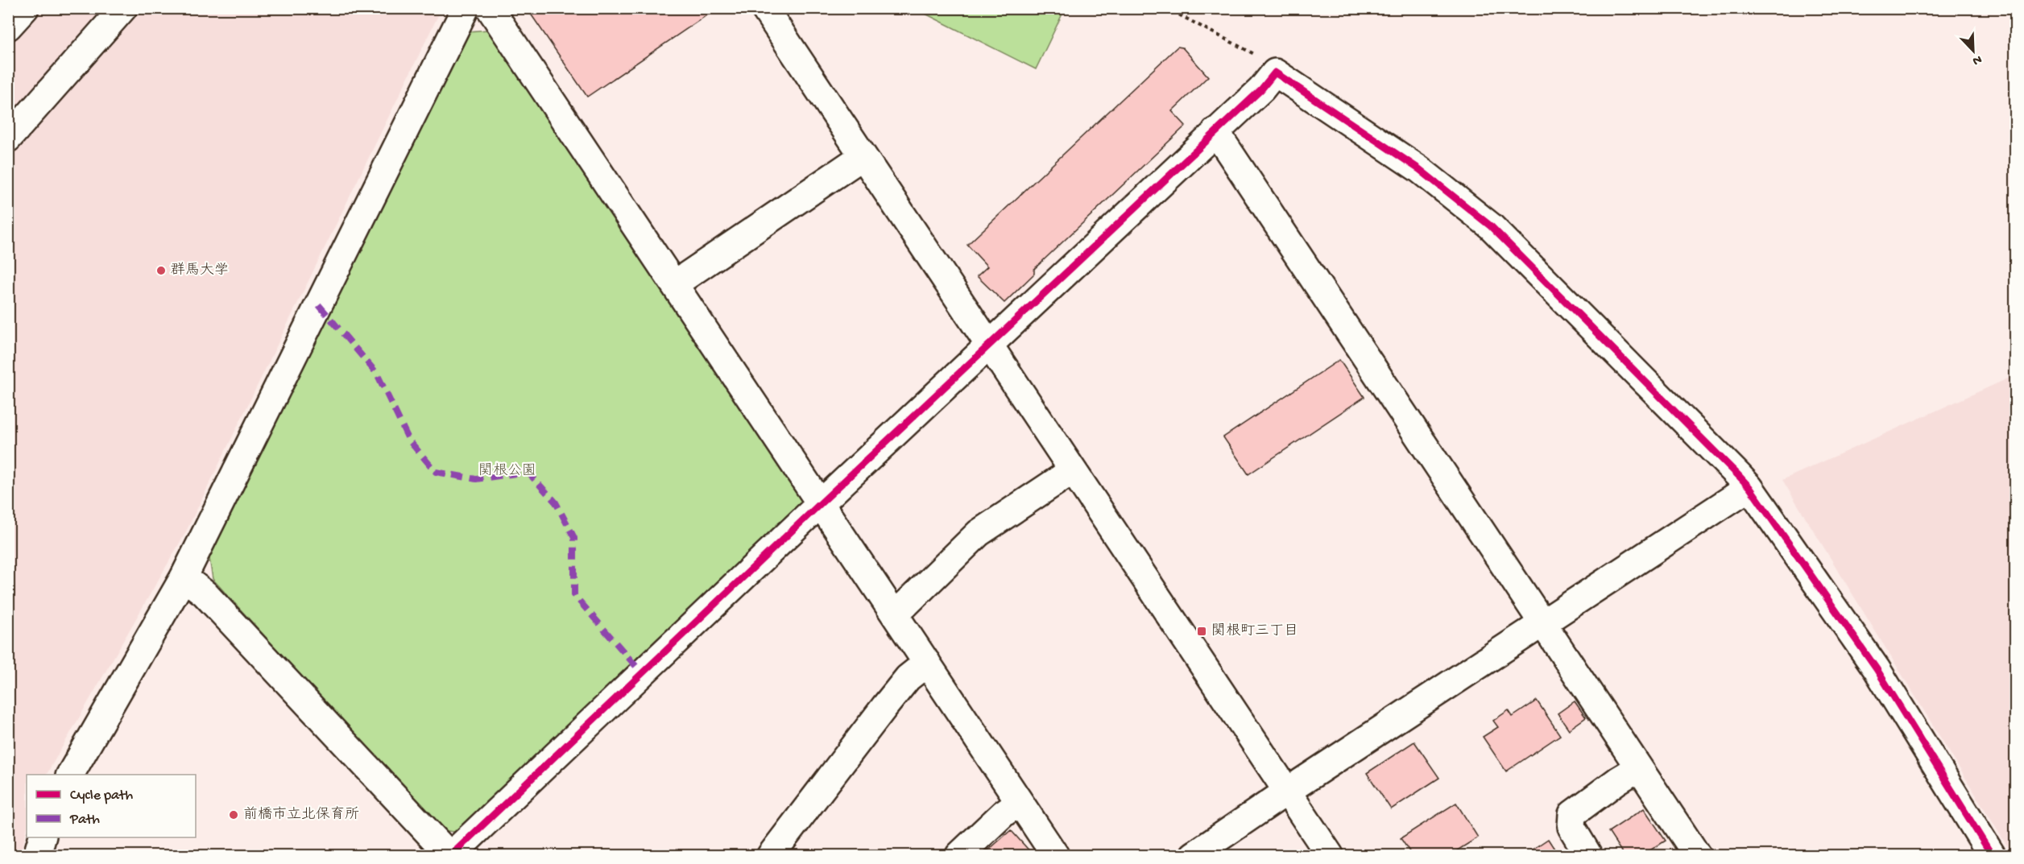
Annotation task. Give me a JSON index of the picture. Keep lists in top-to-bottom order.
{
  "parks": ["関根公園"],
  "places": {
    "other": ["群馬大学", "前橋市立北保育所"],
    "transit": ["関根町三丁目"]
  },
  "legend": ["Cycle path", "Path"],
  "north": "bottom right"
}
